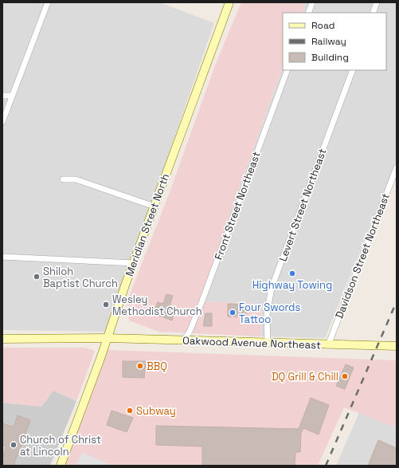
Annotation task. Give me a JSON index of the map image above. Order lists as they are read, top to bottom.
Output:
{
  "streets": {
    "street": [
      "Levert Street Northeast",
      "Front Street Northeast",
      "Meridian Street North",
      "Davidson Street Northeast",
      "Oakwood Avenue Northeast"
    ]
  },
  "crossings": [
    ["Levert Street Northeast", "Oakwood Avenue Northeast"],
    ["Front Street Northeast", "Oakwood Avenue Northeast"],
    ["Meridian Street North", "Oakwood Avenue Northeast"],
    ["Davidson Street Northeast", "Oakwood Avenue Northeast"]
  ],
  "places": [
    "Highway Towing",
    "Shiloh Baptist Church",
    "Wesley Methodist Church",
    "Four Swords Tattoo",
    "BBQ",
    "DQ Grill & Chill",
    "Subway",
    "Church of Christ at Lincoln"
  ],
  "legend": ["Road", "Railway", "Building"]
}
